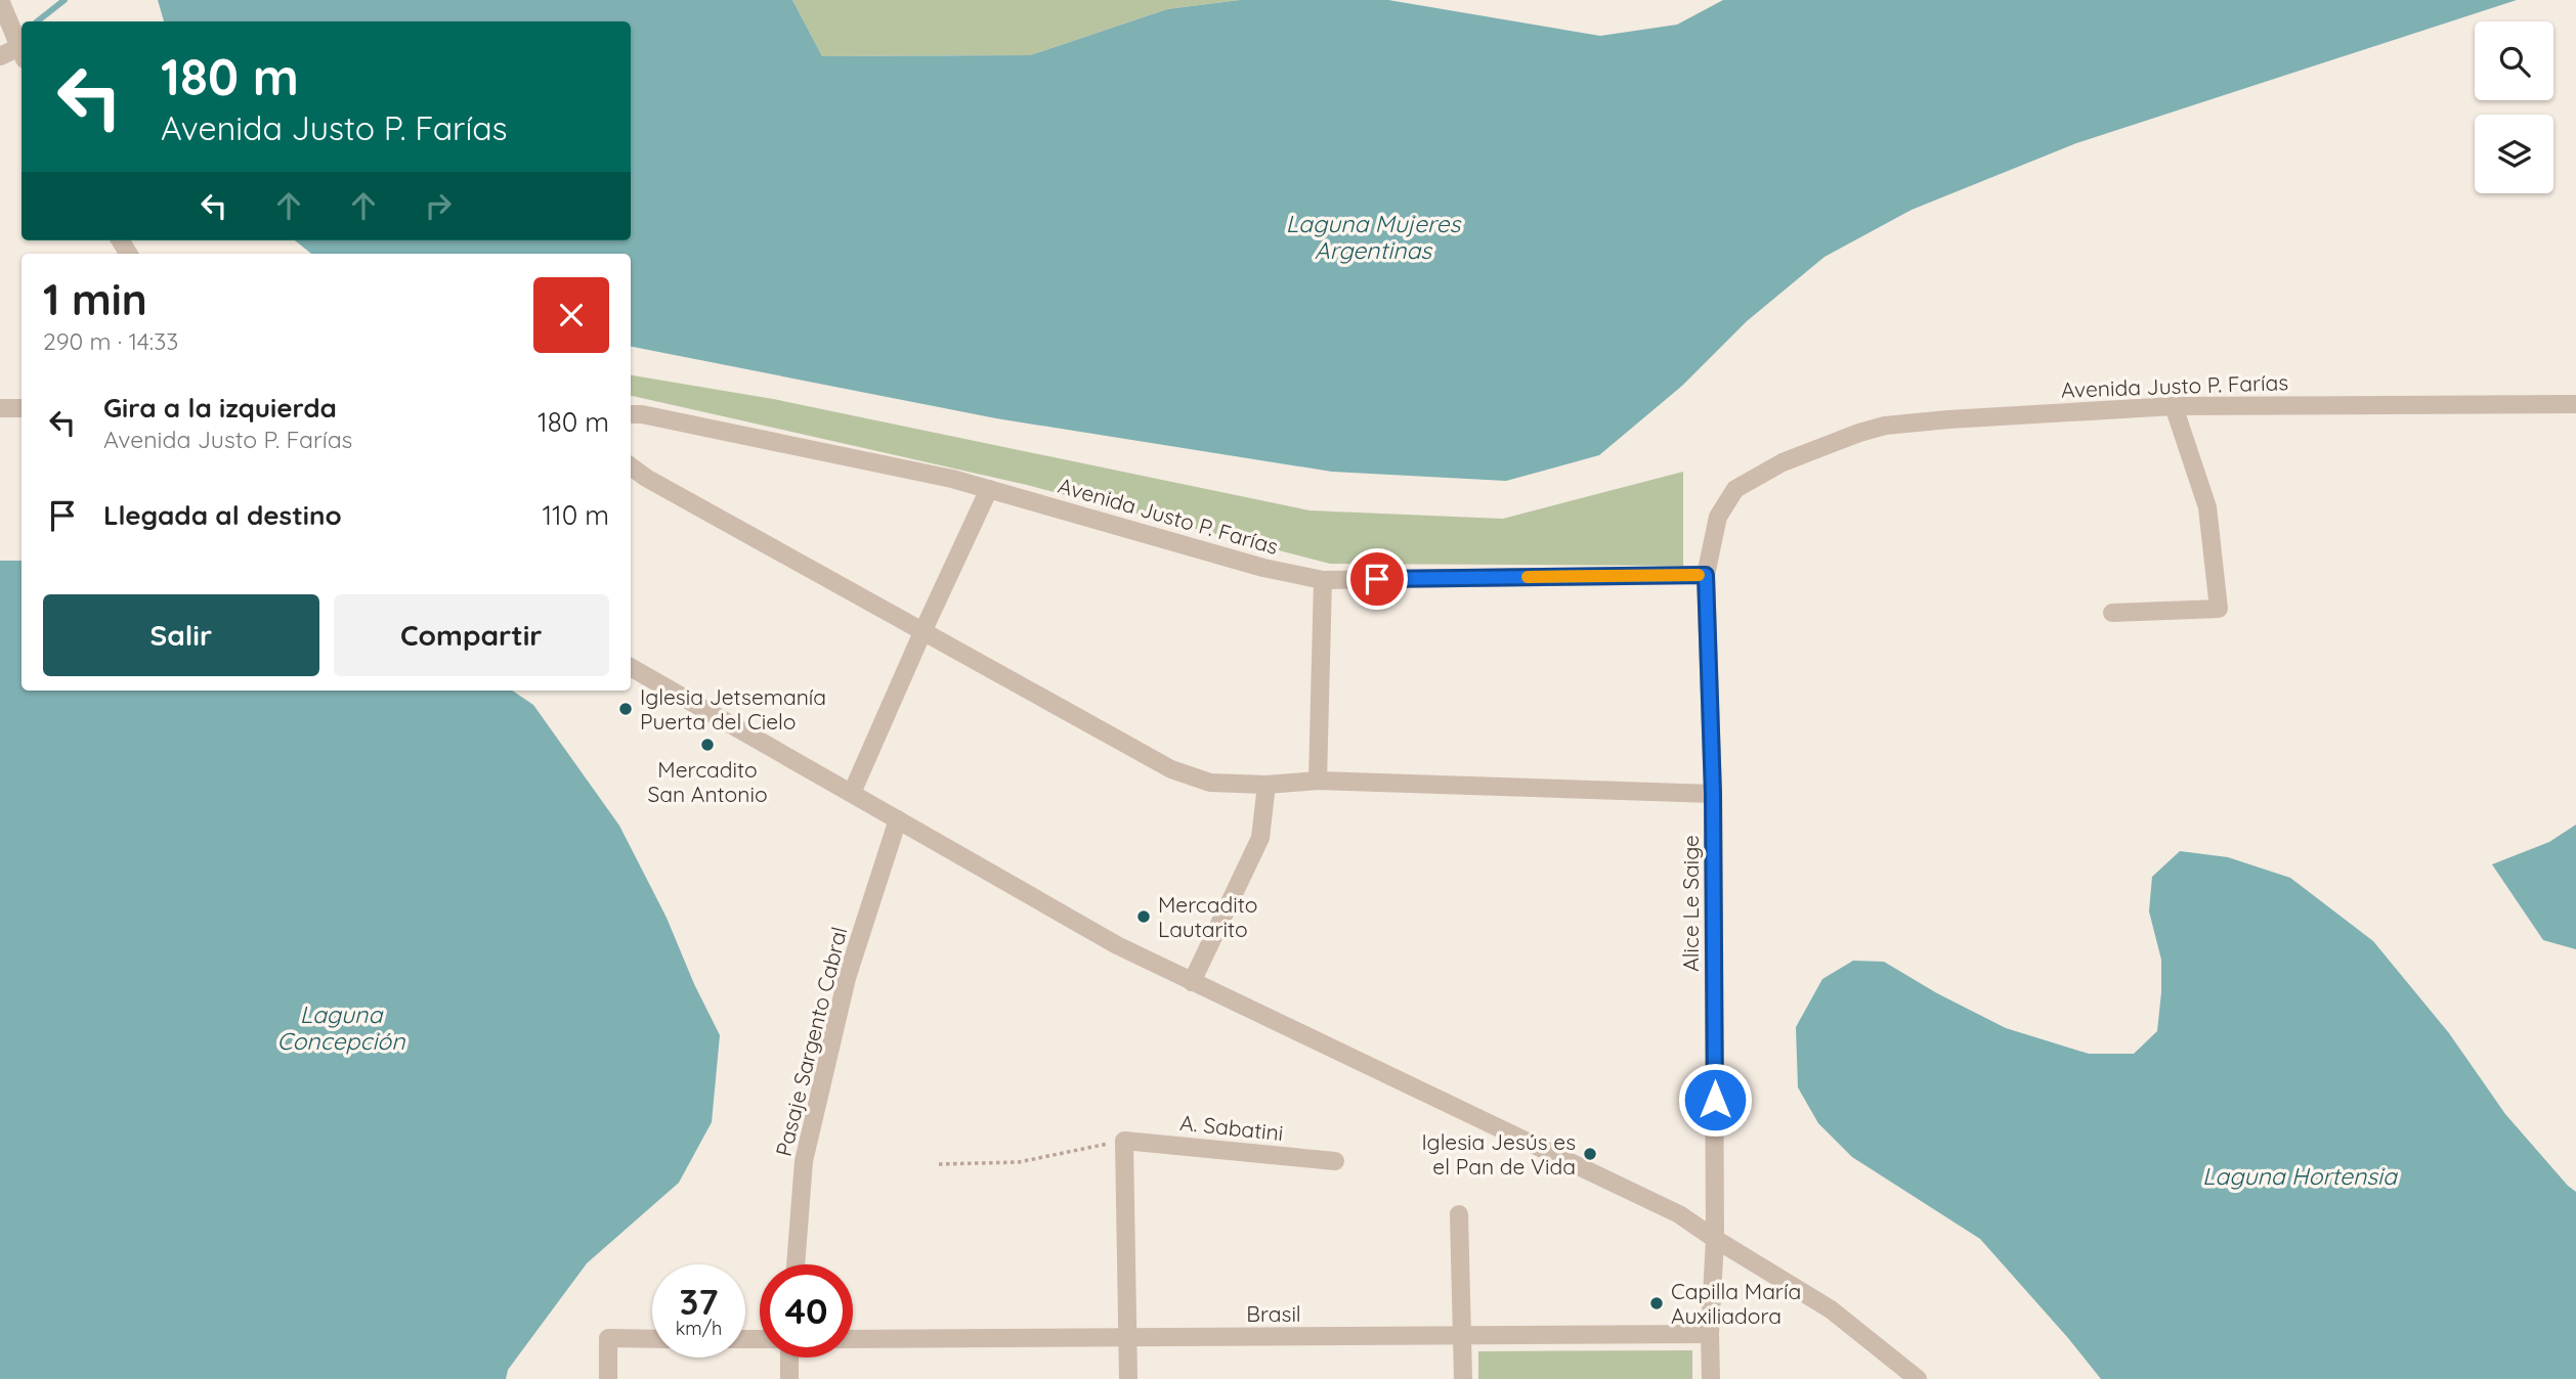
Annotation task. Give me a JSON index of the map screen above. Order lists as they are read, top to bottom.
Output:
{
  "streets": {
    "street": [
      "Avenida Justo P. Farías",
      "Alice Le Saige",
      "Pasaje Sargento Cabral",
      "A. Sabatini",
      "Brasil"
    ]
  },
  "crossings": [
    ["Avenida Justo P. Farías", "Alice Le Saige"],
    ["Alice Le Saige", "Brasil"]
  ],
  "water": ["Laguna Mujeres Argentinas", "Laguna Concepción", "Laguna Hortensia"],
  "places": [
    "Iglesia Jetsemanía Puerta del Cielo",
    "Mercadito San Antonio",
    "Mercadito Lautarito",
    "Iglesia Jesús es el Pan de Vida",
    "Capilla María Auxiliadora"
  ],
  "page": {
    "turn": ["180 m", "Avenida Justo P. Farías"],
    "heading": ["1 min", "290 m · 14:33"],
    "list": [
      {
        "name": "Gira a la izquierda",
        "note": "Avenida Justo P. Farías",
        "value": "180 m"
      },
      {
        "name": "Llegada al destino",
        "value": "110 m"
      }
    ],
    "buttons": ["Salir", "Compartir"],
    "speed": "37 km/h",
    "limit": "40"
  }
}
